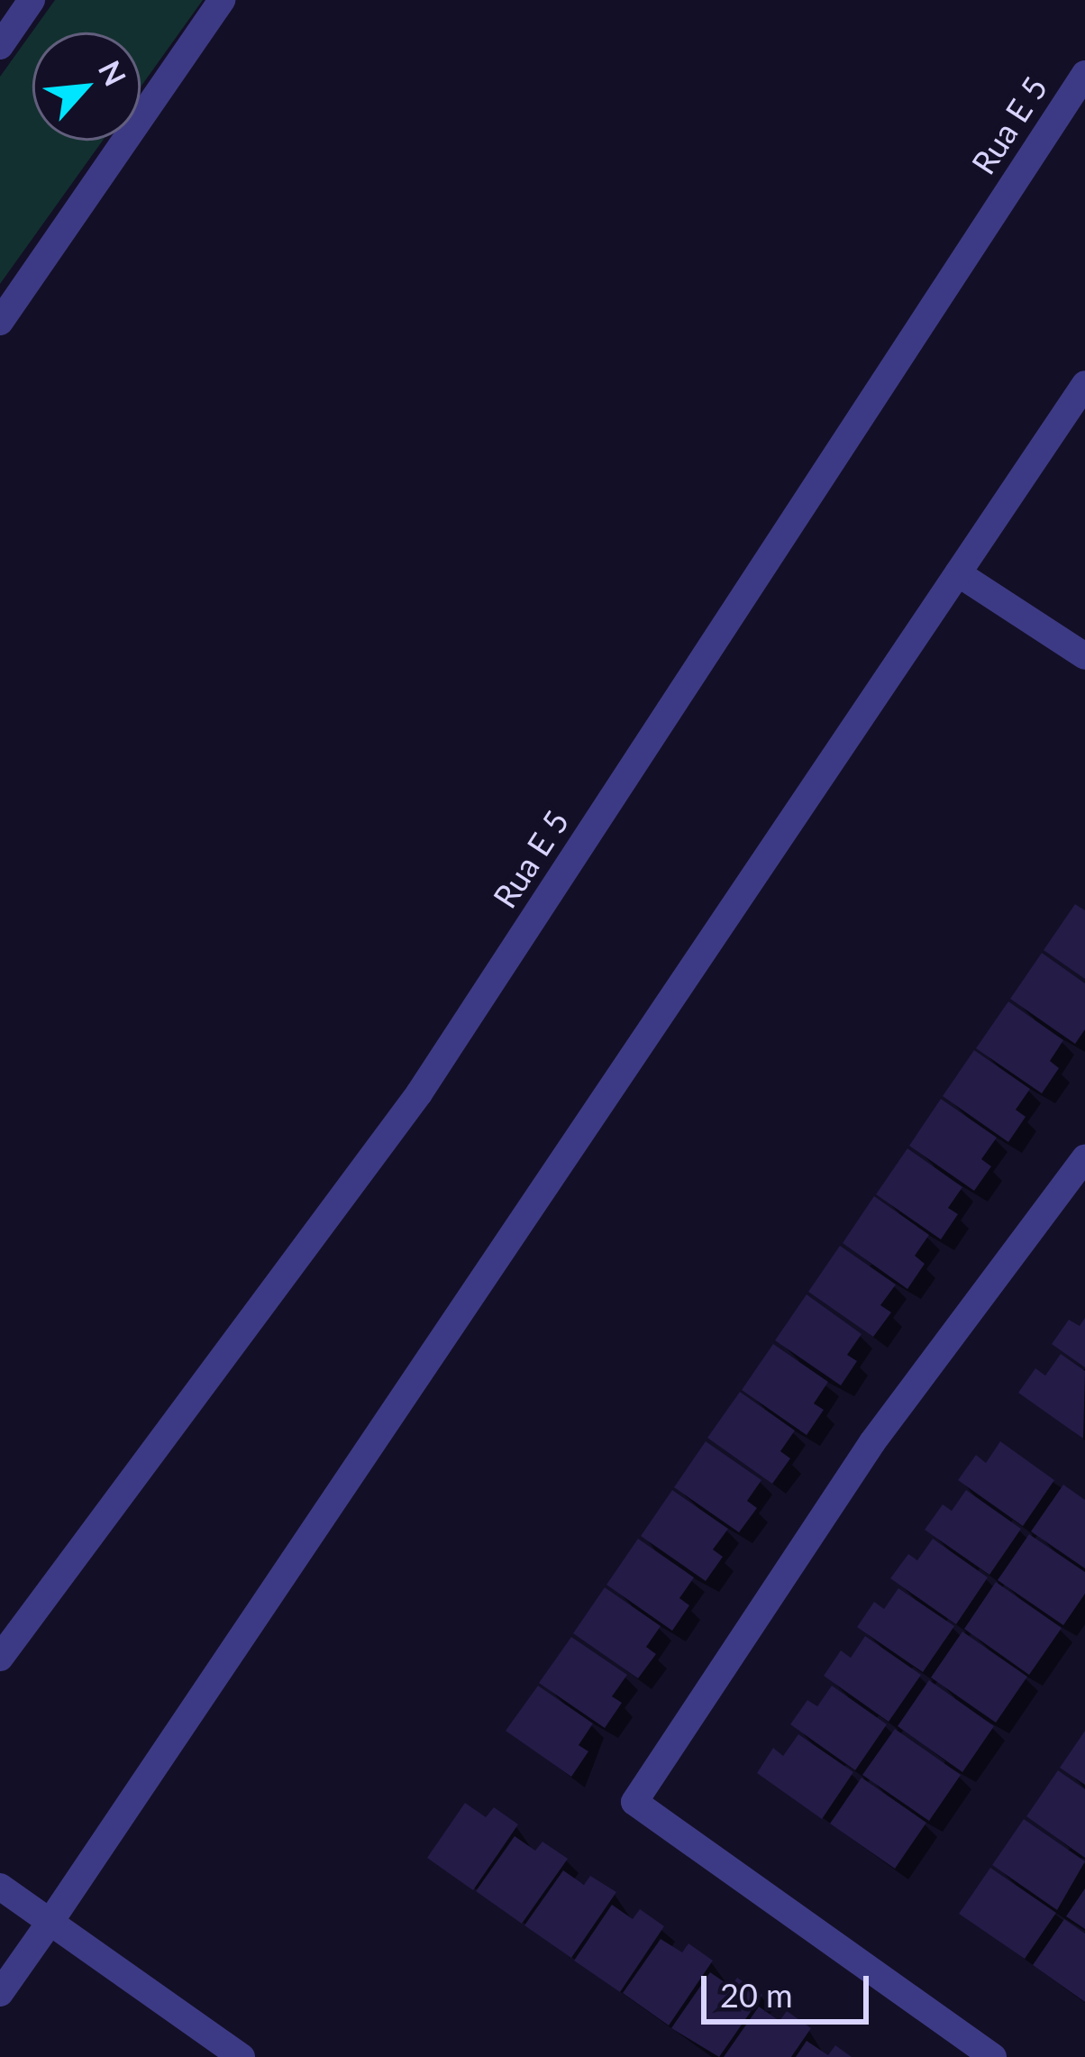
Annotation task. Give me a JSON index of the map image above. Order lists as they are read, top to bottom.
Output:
{
  "streets": {
    "street": ["Rua E 5"]
  },
  "scale_bar": "20 m",
  "north": "top right"
}
